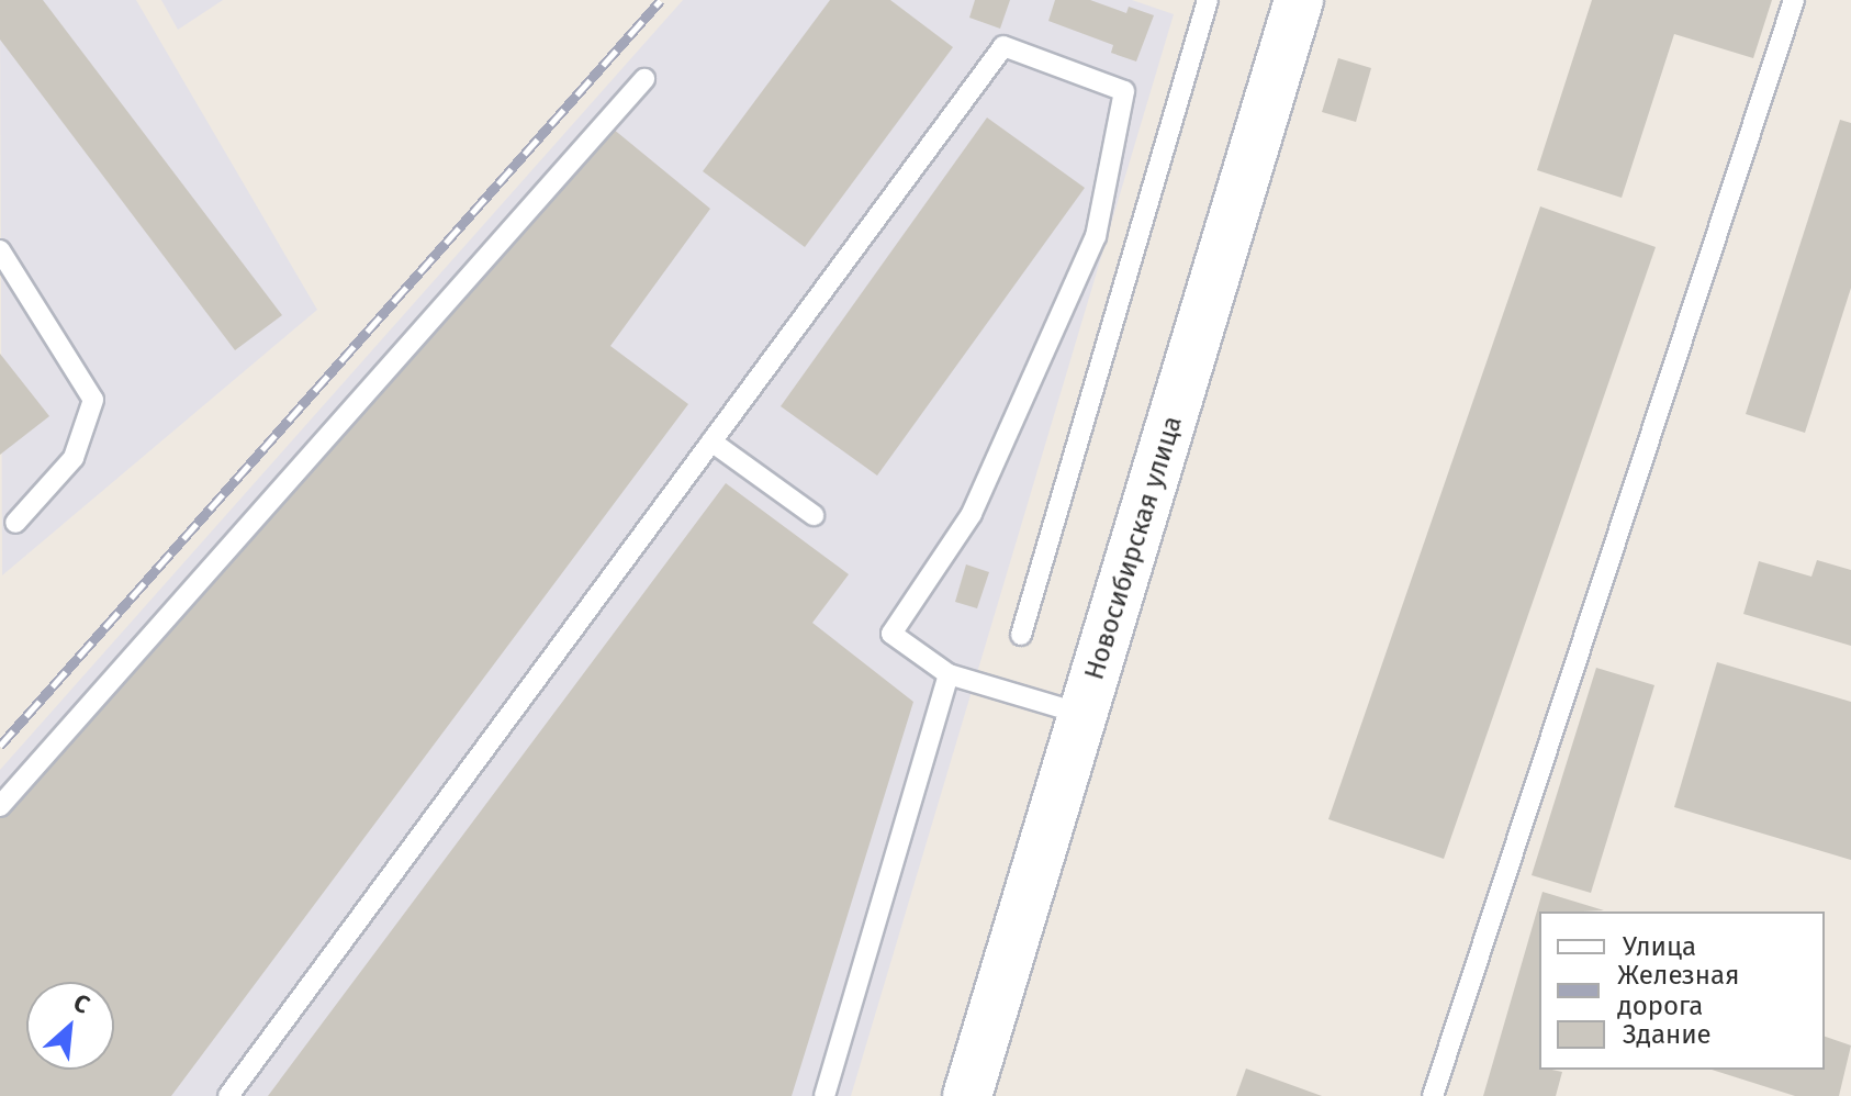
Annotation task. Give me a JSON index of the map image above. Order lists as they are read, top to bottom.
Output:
{
  "streets": {
    "main road": ["Новосибирская улица"]
  },
  "legend": ["Улица", "Железная дорога", "Здание"],
  "north": "top right"
}
